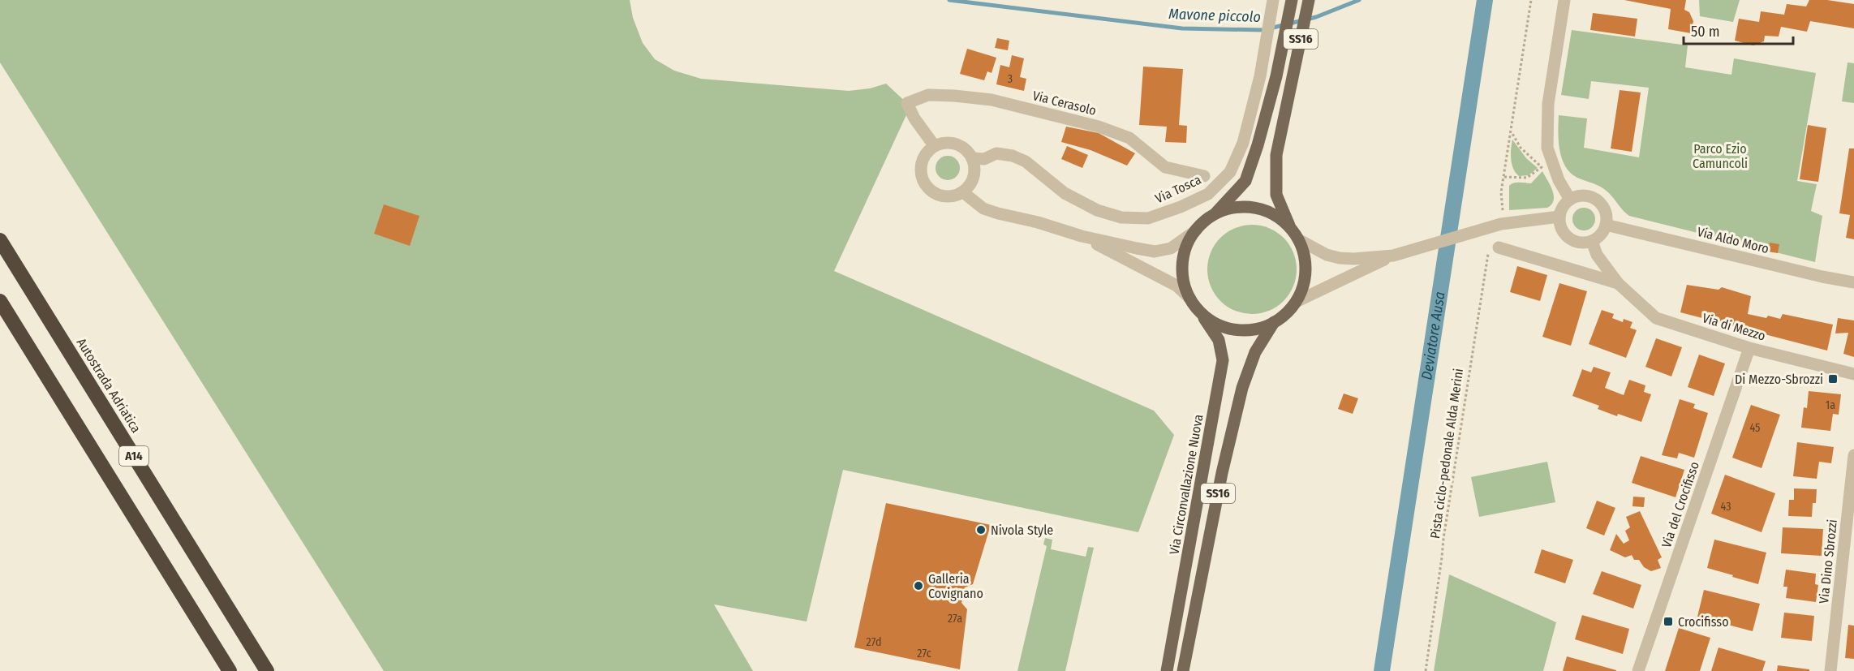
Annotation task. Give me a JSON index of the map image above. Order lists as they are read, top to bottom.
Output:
{
  "streets": {
    "highway": ["Autostrada Adriatica", "A14"],
    "main road": ["SS16", "Via Circonvallazione Nuova"],
    "street": [
      "Via Cerasolo",
      "Via Tosca",
      "Via Aldo Moro",
      "Via di Mezzo",
      "Via del Crocifisso",
      "Via Dino Sbrozzi"
    ],
    "path": ["Pista ciclo-pedonale Alda Merini"]
  },
  "crossings": [
    ["SS16", "Via Circonvallazione Nuova"],
    ["Via Cerasolo", "Via Tosca"],
    ["Via Aldo Moro", "Via di Mezzo"],
    ["Via di Mezzo", "Pista ciclo-pedonale Alda Merini"],
    ["Via di Mezzo", "Via del Crocifisso"]
  ],
  "water": ["Mavone piccolo", "Deviatore Ausa"],
  "parks": ["Parco Ezio Camuncoli"],
  "places": {
    "transit": ["Di Mezzo-Sbrozzi", "Crocifisso"],
    "other": ["Nivola Style", "Galleria Covignano"]
  },
  "house_numbers": [
    "3",
    "1a",
    "45",
    "43",
    "27a",
    "27d",
    "27c"
  ],
  "scale_bar": "50 m"
}
